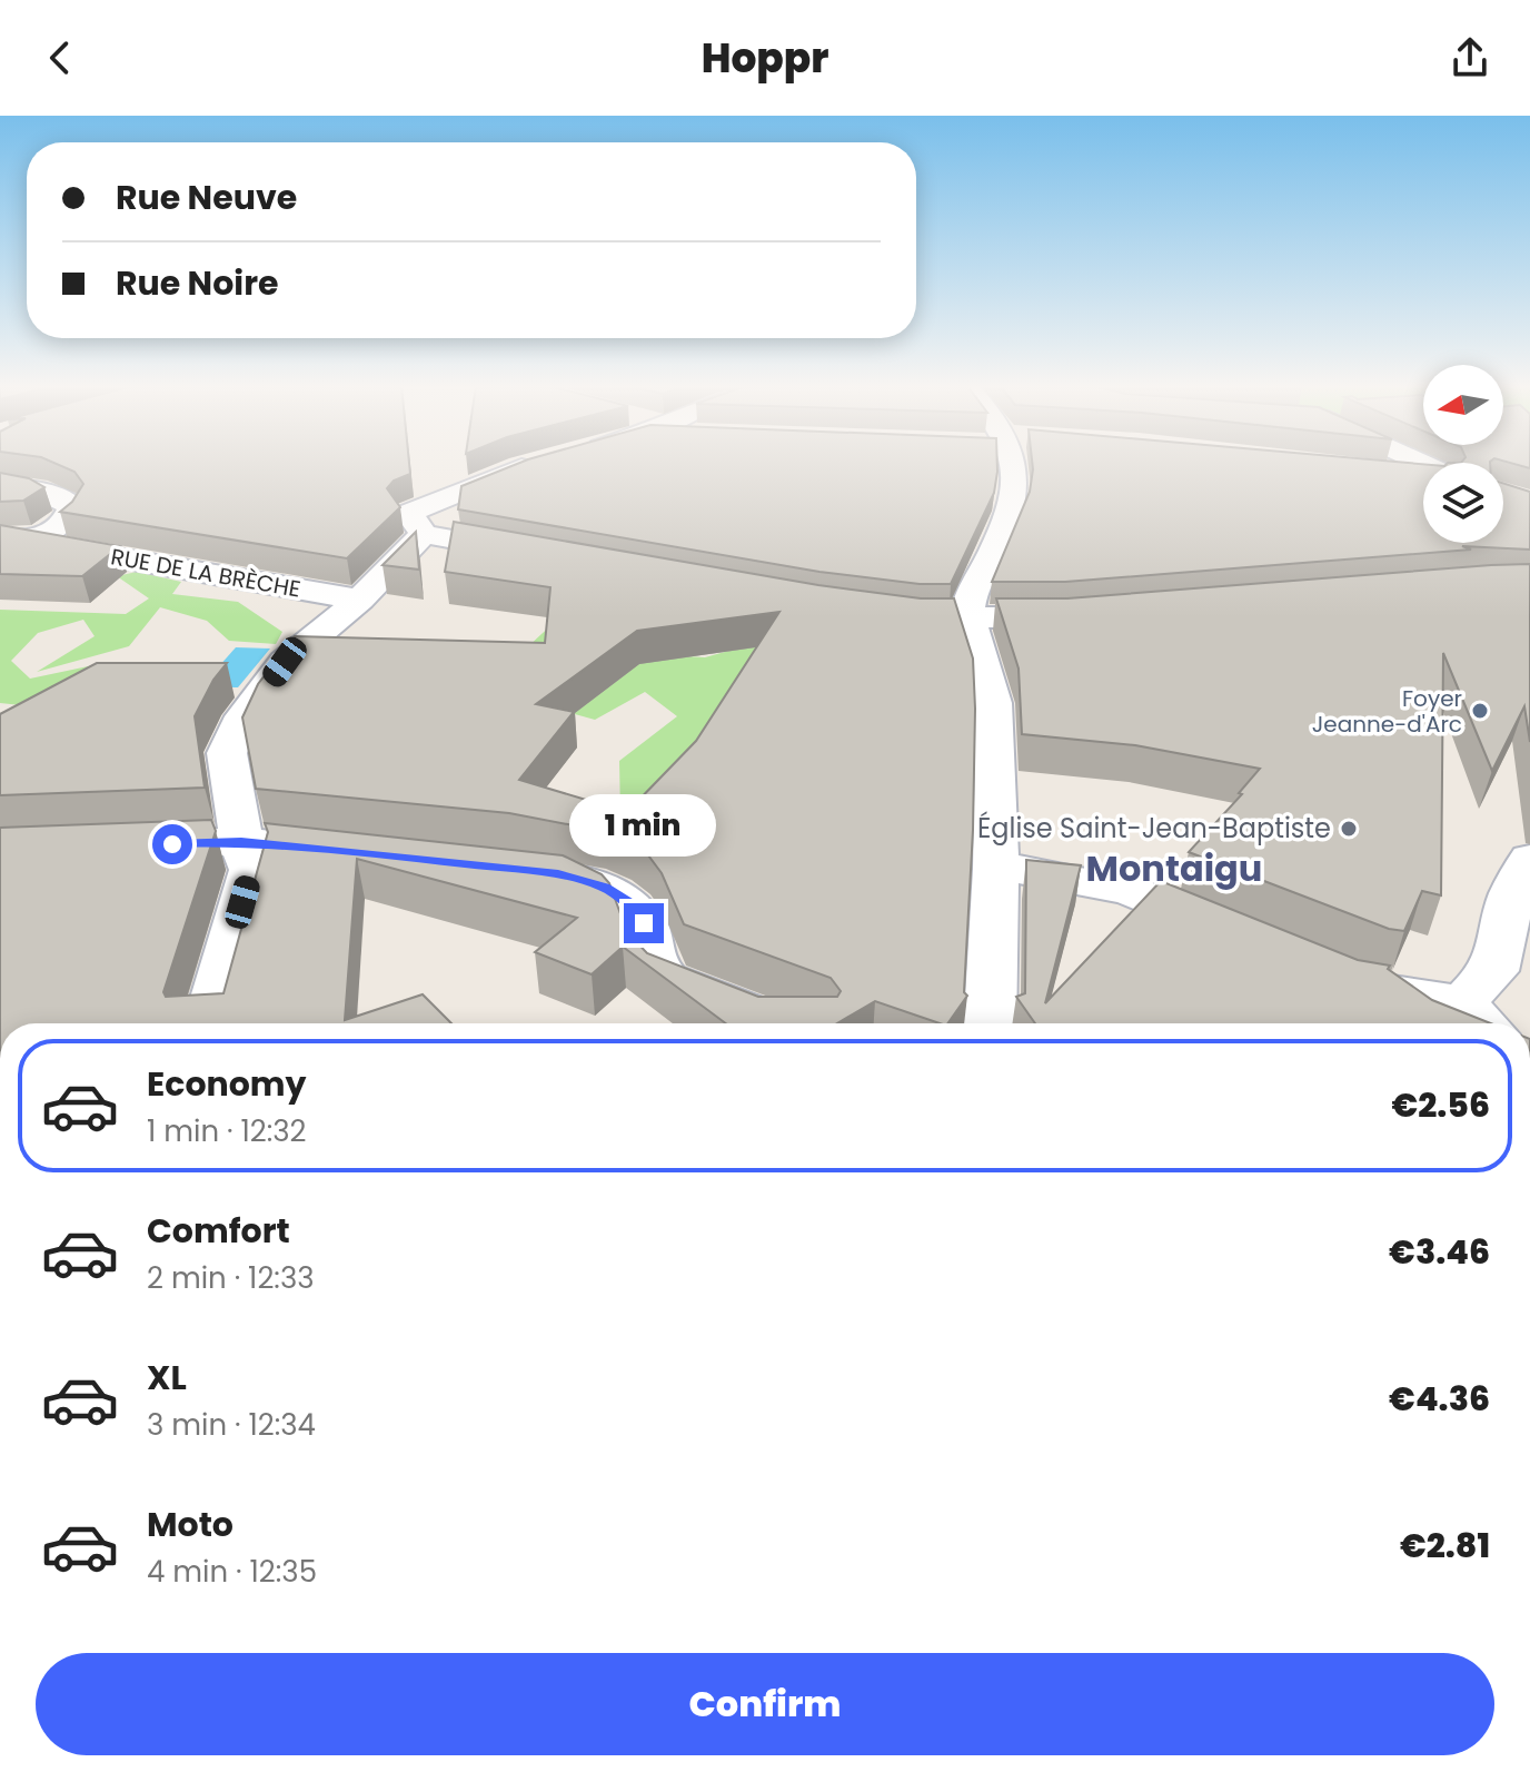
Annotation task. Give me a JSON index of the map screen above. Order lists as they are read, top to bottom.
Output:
{
  "streets": {
    "street": ["RUE DE LA BRÈCHE"]
  },
  "districts": ["Montaigu"],
  "places": ["Foyer Jeanne-d'Arc", "Église Saint-Jean-Baptiste"],
  "north": "left",
  "page": {
    "header": "Hoppr",
    "banner": ["Rue Neuve", "Rue Noire"],
    "bubble": "1 min",
    "list": [
      {
        "name": "Economy",
        "note": "1 min · 12:32",
        "value": "€2.56"
      },
      {
        "name": "Comfort",
        "note": "2 min · 12:33",
        "value": "€3.46"
      },
      {
        "name": "XL",
        "note": "3 min · 12:34",
        "value": "€4.36"
      },
      {
        "name": "Moto",
        "note": "4 min · 12:35",
        "value": "€2.81"
      }
    ],
    "buttons": "Confirm"
  }
}
